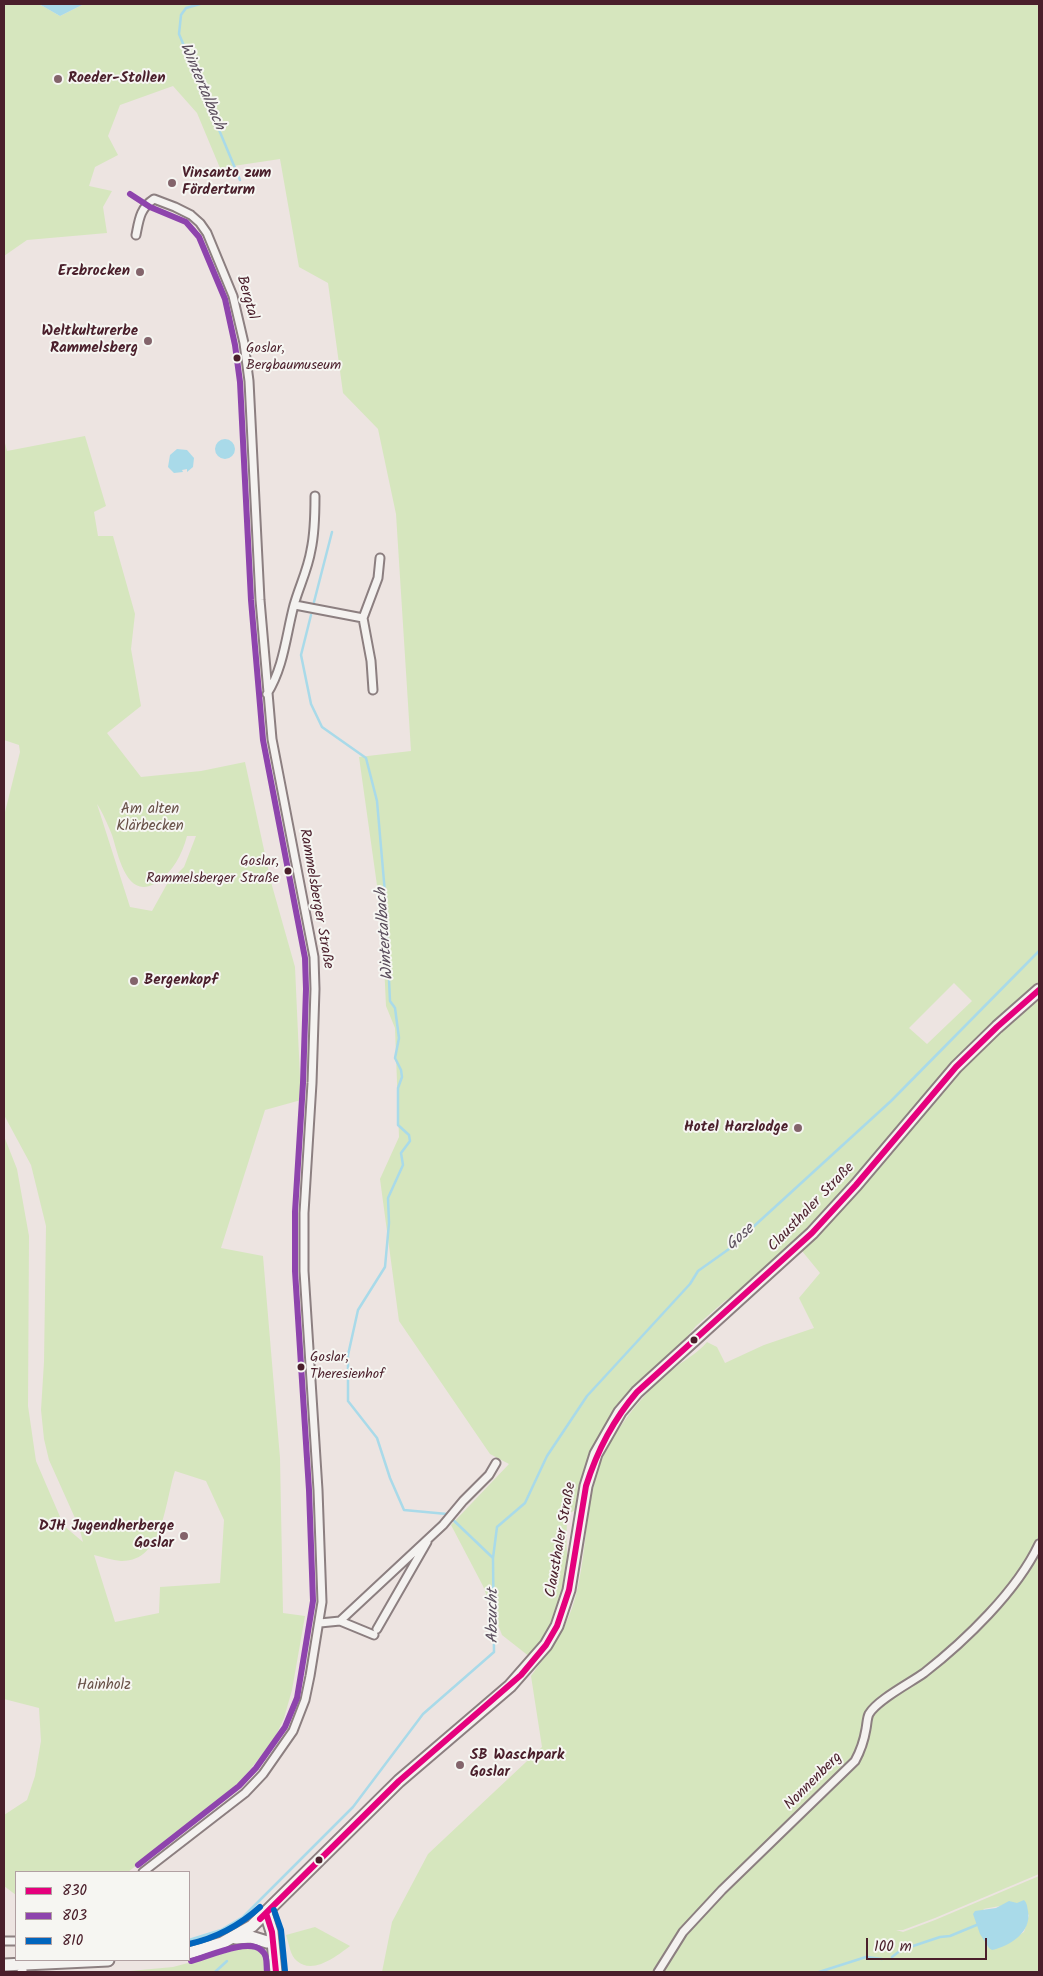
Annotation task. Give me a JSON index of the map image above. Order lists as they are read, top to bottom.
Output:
{
  "streets": {
    "main road": ["Clausthaler Straße"],
    "street": ["Bergtal", "Rammelsberger Straße", "Nonnenberg"]
  },
  "crossings": [
    ["Bergtal", "Rammelsberger Straße"]
  ],
  "water": ["Wintertalbach", "Gose", "Abzucht"],
  "parks": ["Am alten Klärbecken", "Hainholz"],
  "places": [
    "Roeder-Stollen",
    "Vinsanto zum Förderturm",
    "Erzbrocken",
    "Weltkulturerbe Rammelsberg",
    "Goslar, Bergbaumuseum",
    "Goslar, Rammelsberger Straße",
    "Bergenkopf",
    "Hotel Harzlodge",
    "Goslar, Theresienhof",
    "DJH Jugendherberge Goslar",
    "SB Waschpark Goslar"
  ],
  "lines": ["transit line 803", "transit line 830", "transit line 810"],
  "legend": ["830", "803", "810"],
  "scale_bar": "100 m"
}
